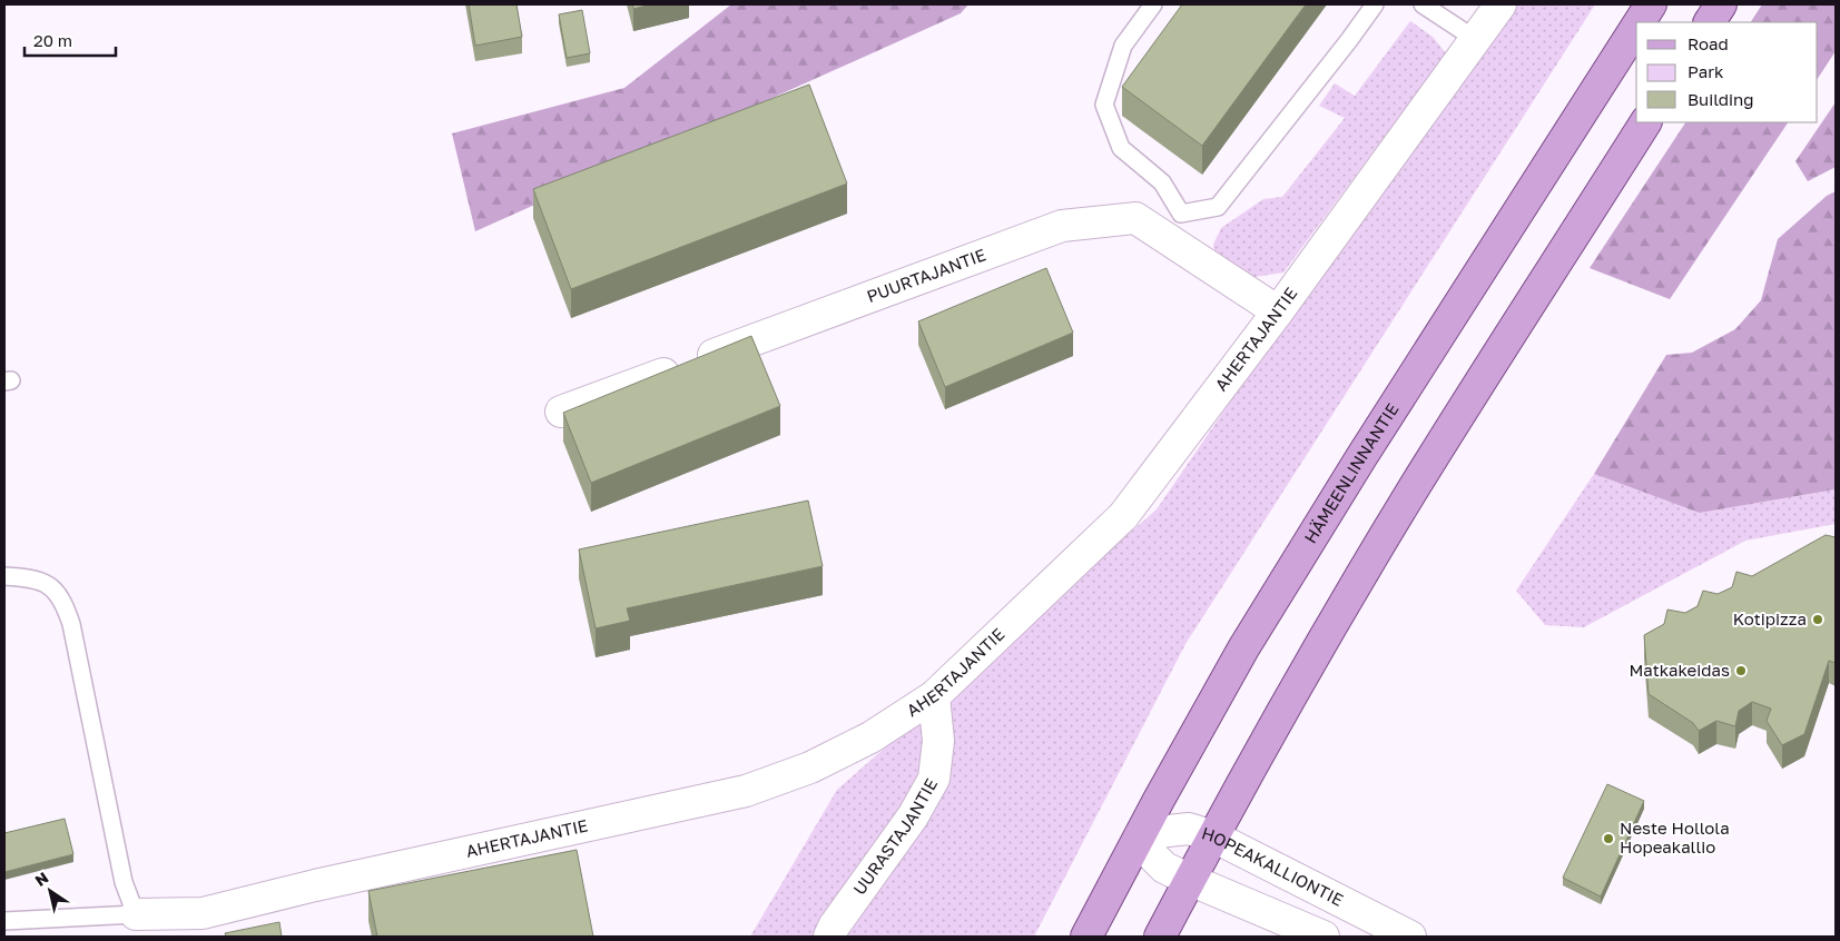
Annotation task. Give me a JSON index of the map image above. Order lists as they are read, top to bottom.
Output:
{
  "streets": {
    "main road": ["HÄMEENLINNANTIE"],
    "street": [
      "PUURTAJANTIE",
      "AHERTAJANTIE",
      "UURASTAJANTIE",
      "HOPEAKALLIONTIE"
    ]
  },
  "crossings": [
    ["PUURTAJANTIE", "AHERTAJANTIE"],
    ["AHERTAJANTIE", "UURASTAJANTIE"],
    ["HÄMEENLINNANTIE", "HOPEAKALLIONTIE"]
  ],
  "places": ["Kotipizza", "Matkakeidas", "Neste Hollola Hopeakallio"],
  "legend": ["Road", "Park", "Building"],
  "scale_bar": "20 m",
  "north": "top left"
}
